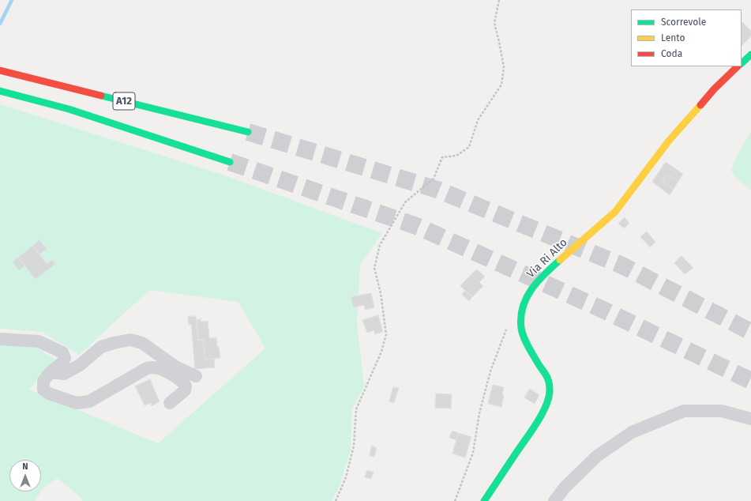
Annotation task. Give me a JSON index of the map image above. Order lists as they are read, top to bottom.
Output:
{
  "streets": {
    "main road": ["A12", "Via Ri Alto"]
  },
  "legend": ["Scorrevole", "Lento", "Coda"],
  "north": "top"
}
